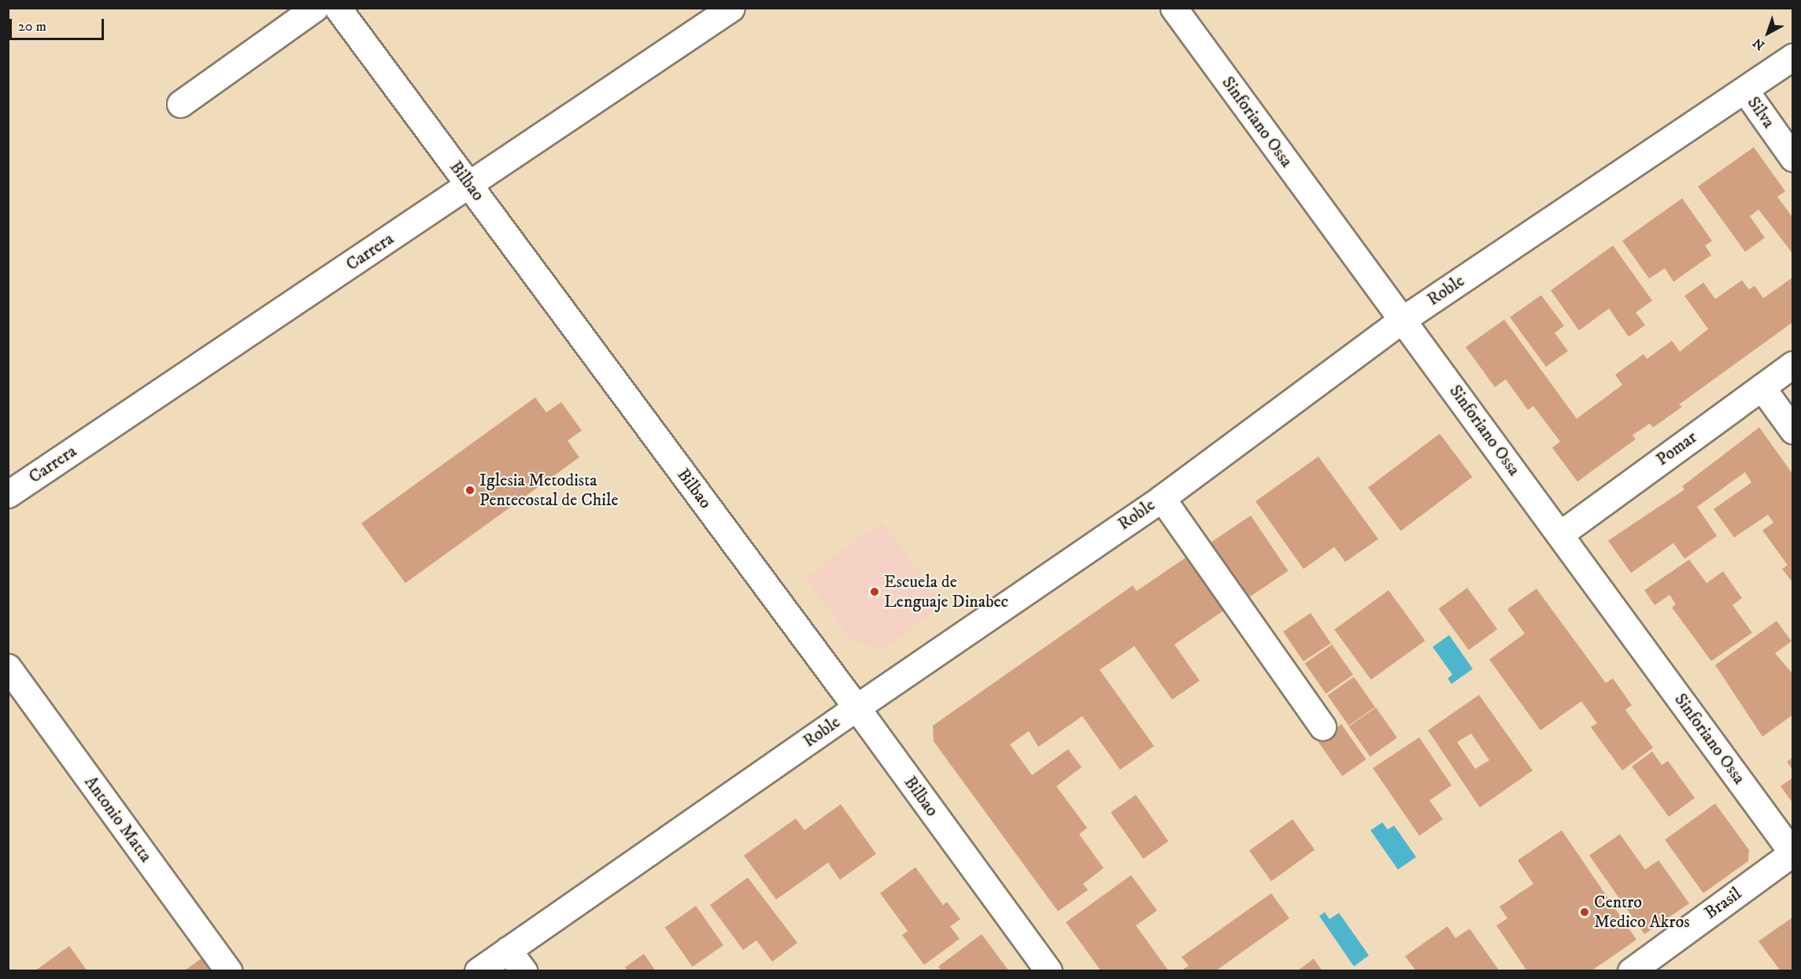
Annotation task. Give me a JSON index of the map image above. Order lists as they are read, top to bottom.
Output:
{
  "streets": {
    "street": [
      "Silva",
      "Sinforiano Ossa",
      "Bilbao",
      "Carrera",
      "Roble",
      "Pomar",
      "Antonio Matta",
      "Brasil"
    ]
  },
  "crossings": [
    ["Silva", "Roble"],
    ["Sinforiano Ossa", "Roble"],
    ["Sinforiano Ossa", "Pomar"],
    ["Sinforiano Ossa", "Brasil"],
    ["Bilbao", "Carrera"],
    ["Bilbao", "Roble"]
  ],
  "places": ["Iglesia Metodista Pentecostal de Chile", "Escuela de Lenguaje Dinabec", "Centro Medico Akros"],
  "scale_bar": "20 m",
  "north": "bottom left"
}
